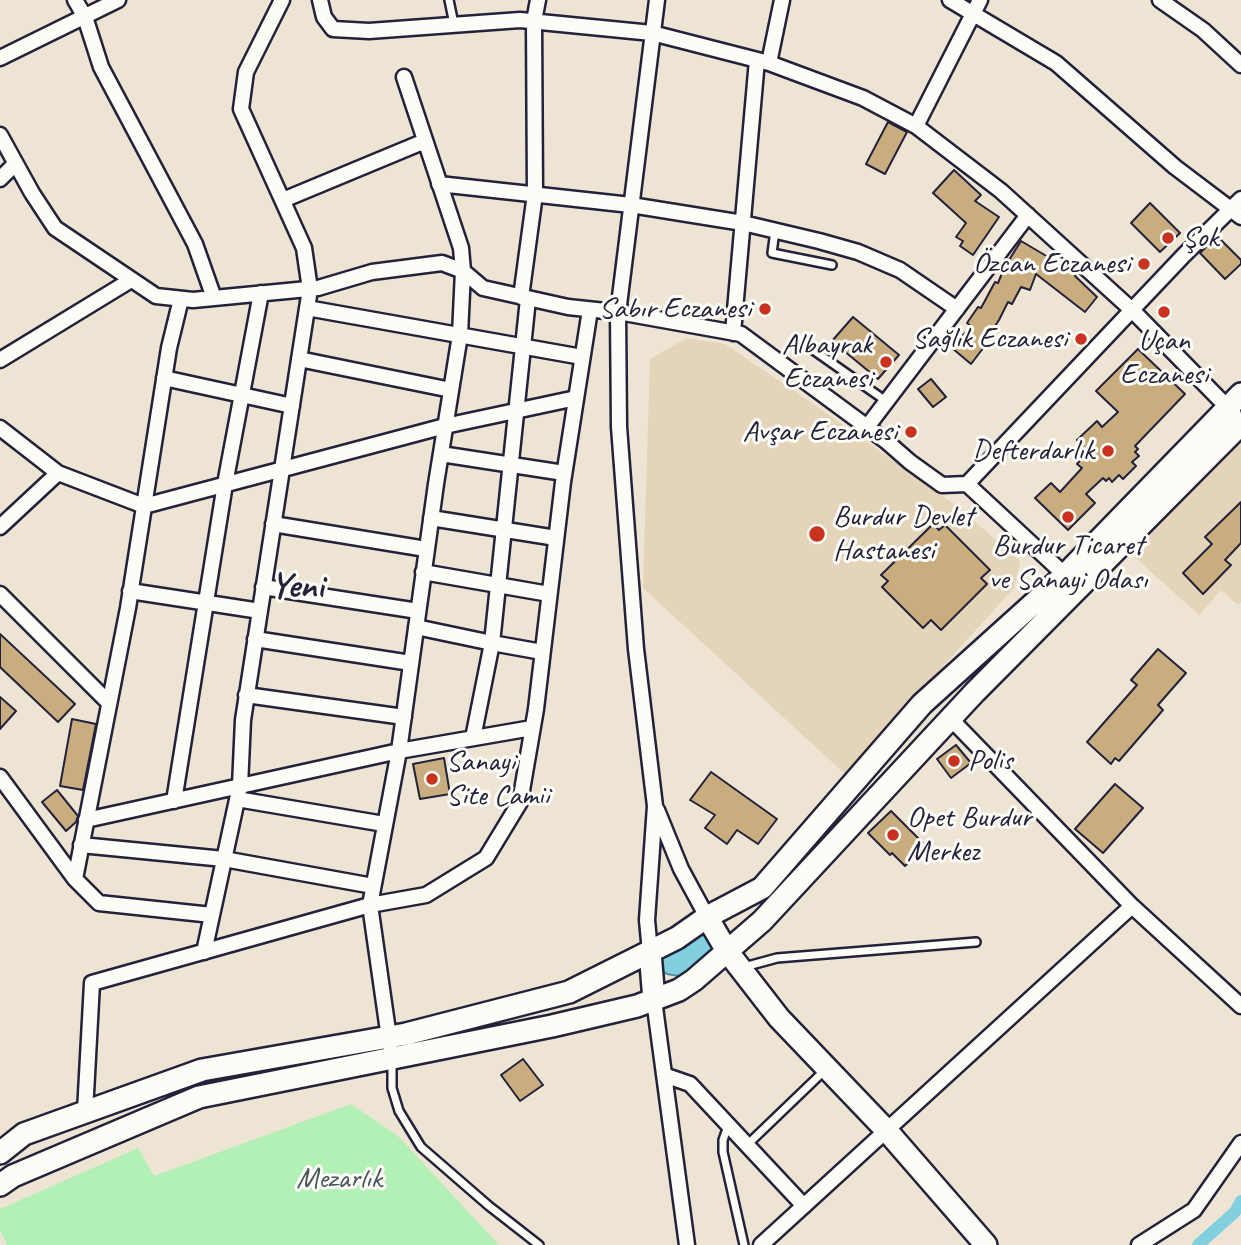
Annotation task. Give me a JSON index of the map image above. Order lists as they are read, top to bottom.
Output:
{
  "districts": ["Yeni"],
  "parks": ["Mezarlık"],
  "places": [
    "Şok",
    "Özcan Eczanesi",
    "Sabır Eczanesi",
    "Uçan Eczanesi",
    "Sağlık Eczanesi",
    "Albayrak Eczanesi",
    "Avşar Eczanesi",
    "Defterdarlık",
    "Burdur Ticaret ve Sanayi Odası",
    "Burdur Devlet Hastanesi",
    "Polis",
    "Sanayi Site Camii",
    "Opet Burdur Merkez"
  ]
}
